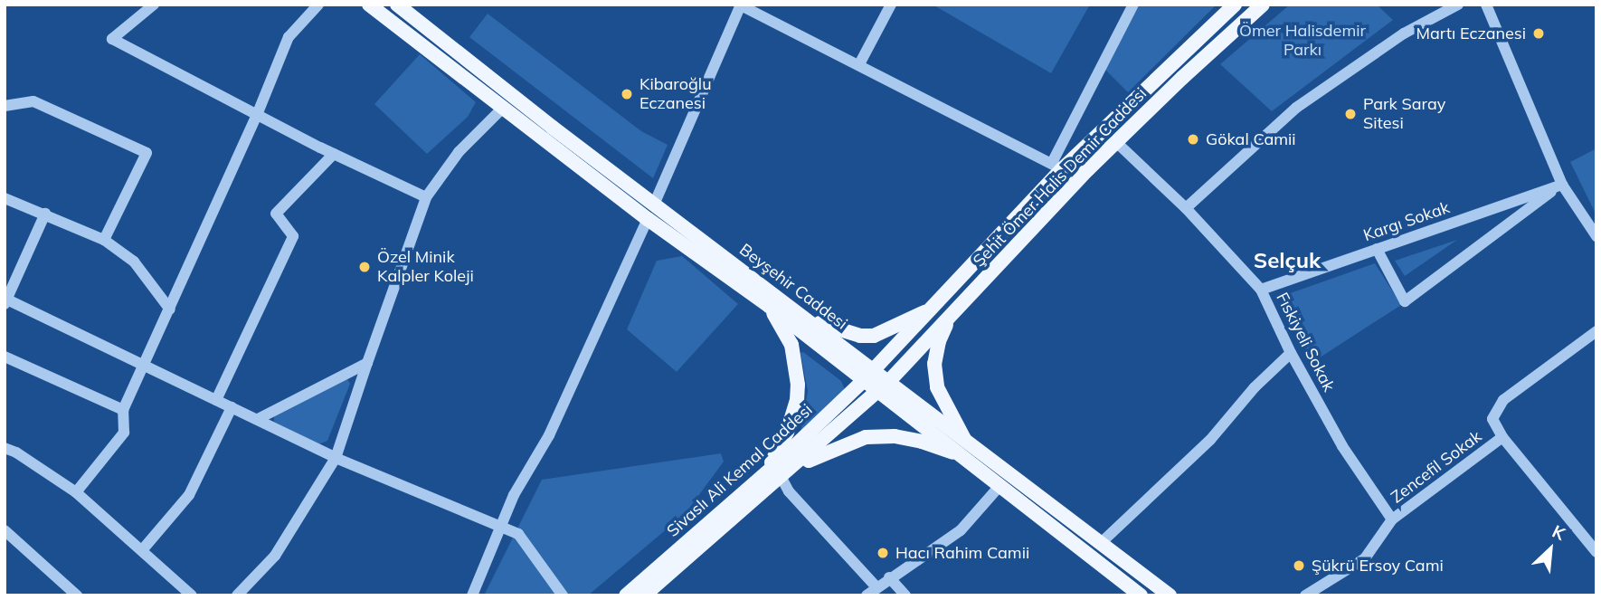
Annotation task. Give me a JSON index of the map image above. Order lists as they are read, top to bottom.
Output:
{
  "streets": {
    "main road": ["Şehit Ömer Halis Demir Caddesi", "Beyşehir Caddesi", "Sivaslı Ali Kemal Caddesi"],
    "street": ["Kargı Sokak", "Fıskiyeli Sokak", "Zencefil Sokak"]
  },
  "crossings": [
    ["Şehit Ömer Halis Demir Caddesi", "Beyşehir Caddesi"],
    ["Şehit Ömer Halis Demir Caddesi", "Fıskiyeli Sokak"],
    ["Şehit Ömer Halis Demir Caddesi", "Sivaslı Ali Kemal Caddesi"],
    ["Kargı Sokak", "Fıskiyeli Sokak"],
    ["Beyşehir Caddesi", "Sivaslı Ali Kemal Caddesi"],
    ["Fıskiyeli Sokak", "Zencefil Sokak"]
  ],
  "districts": ["Selçuk"],
  "parks": ["Ömer Halisdemir Parkı"],
  "places": [
    "Martı Eczanesi",
    "Kibaroğlu Eczanesi",
    "Park Saray Sitesi",
    "Gökal Camii",
    "Özel Minik Kalpler Koleji",
    "Hacı Rahim Camii",
    "Şükrü Ersoy Cami"
  ],
  "north": "top right"
}
